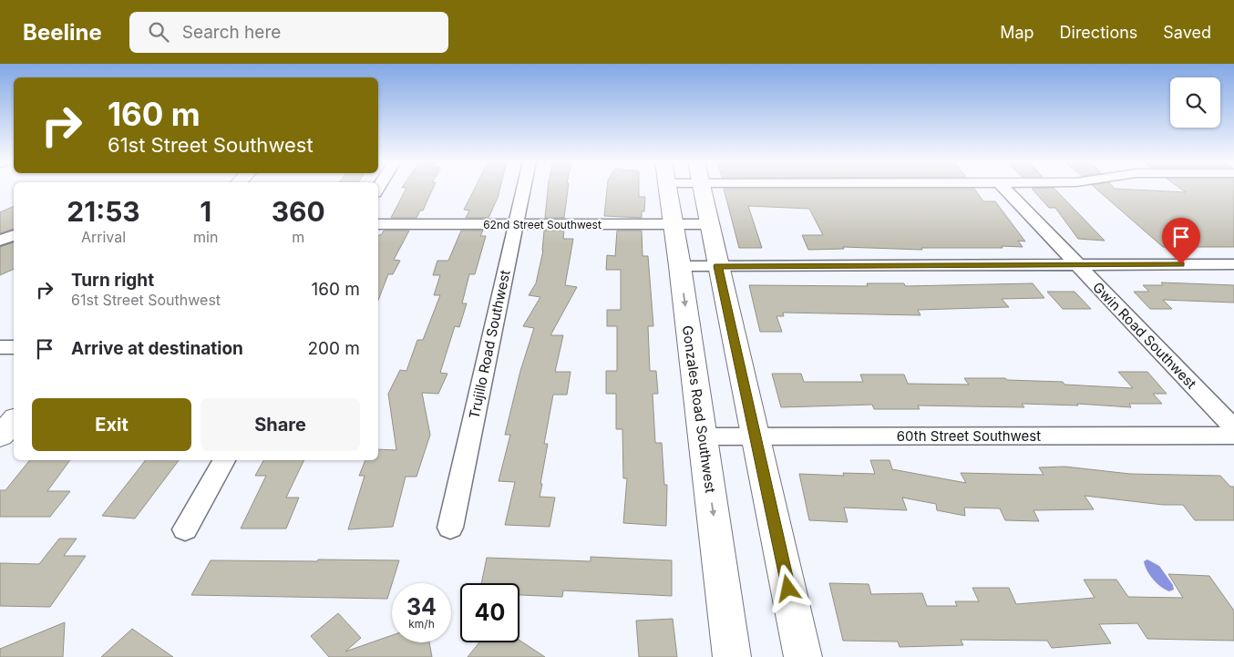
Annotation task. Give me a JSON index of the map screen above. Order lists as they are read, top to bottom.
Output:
{
  "streets": {
    "street": [
      "62nd Street Southwest",
      "Gwin Road Southwest",
      "Trujillo Road Southwest",
      "Gonzales Road Southwest",
      "60th Street Southwest"
    ]
  },
  "crossings": [
    ["62nd Street Southwest", "Trujillo Road Southwest"],
    ["62nd Street Southwest", "Gonzales Road Southwest"],
    ["Gonzales Road Southwest", "60th Street Southwest"]
  ],
  "page": {
    "header": "Beeline",
    "search": "Search here",
    "nav": ["Map", "Directions", "Saved"],
    "turn": ["160 m", "61st Street Southwest"],
    "eta": [
      "21:53",
      "Arrival",
      "1",
      "min",
      "360",
      "m"
    ],
    "list": [
      {
        "name": "Turn right",
        "note": "61st Street Southwest",
        "value": "160 m"
      },
      {
        "name": "Arrive at destination",
        "value": "200 m"
      }
    ],
    "buttons": ["Exit", "Share"],
    "speed": "34 km/h",
    "limit": "40"
  }
}
